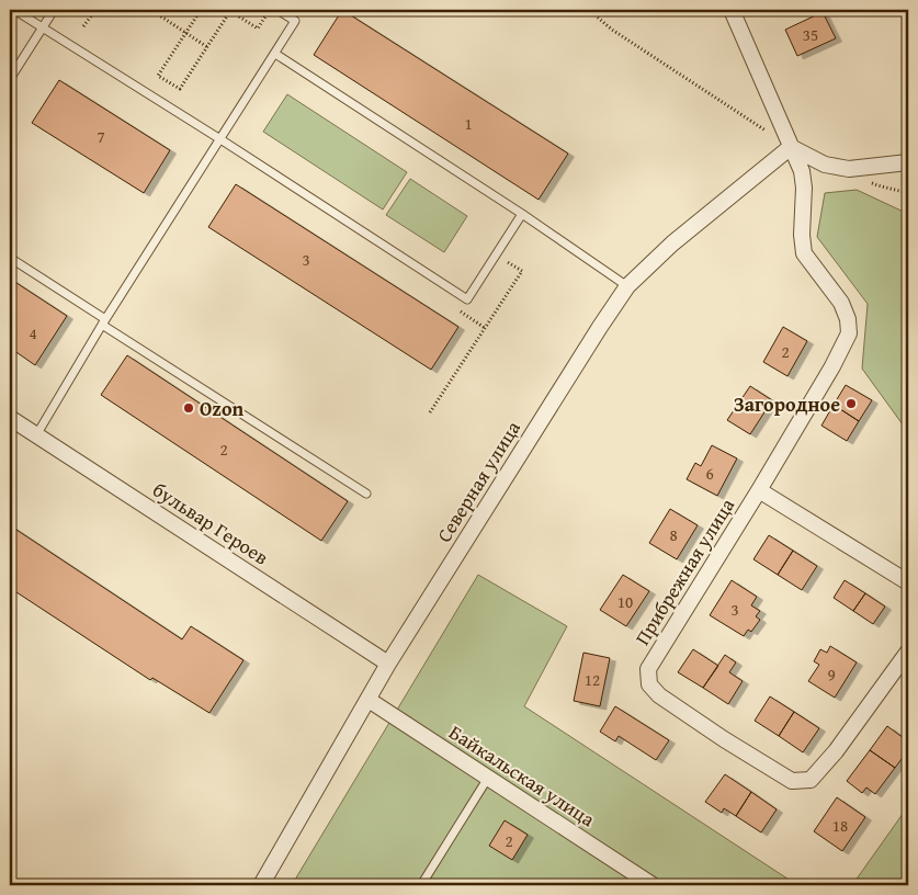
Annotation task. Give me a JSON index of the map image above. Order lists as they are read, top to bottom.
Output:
{
  "streets": {
    "street": [
      "Северная улица",
      "бульвар Героев",
      "Прибрежная улица",
      "Байкальская улица"
    ]
  },
  "crossings": [
    ["Северная улица", "бульвар Героев"],
    ["Северная улица", "Прибрежная улица"],
    ["Северная улица", "Байкальская улица"]
  ],
  "places": ["Загородное", "Ozon"],
  "house_numbers": [
    "35",
    "1",
    "7",
    "3",
    "4",
    "2",
    "2",
    "6",
    "8",
    "10",
    "3",
    "9",
    "12",
    "18",
    "2"
  ]
}
